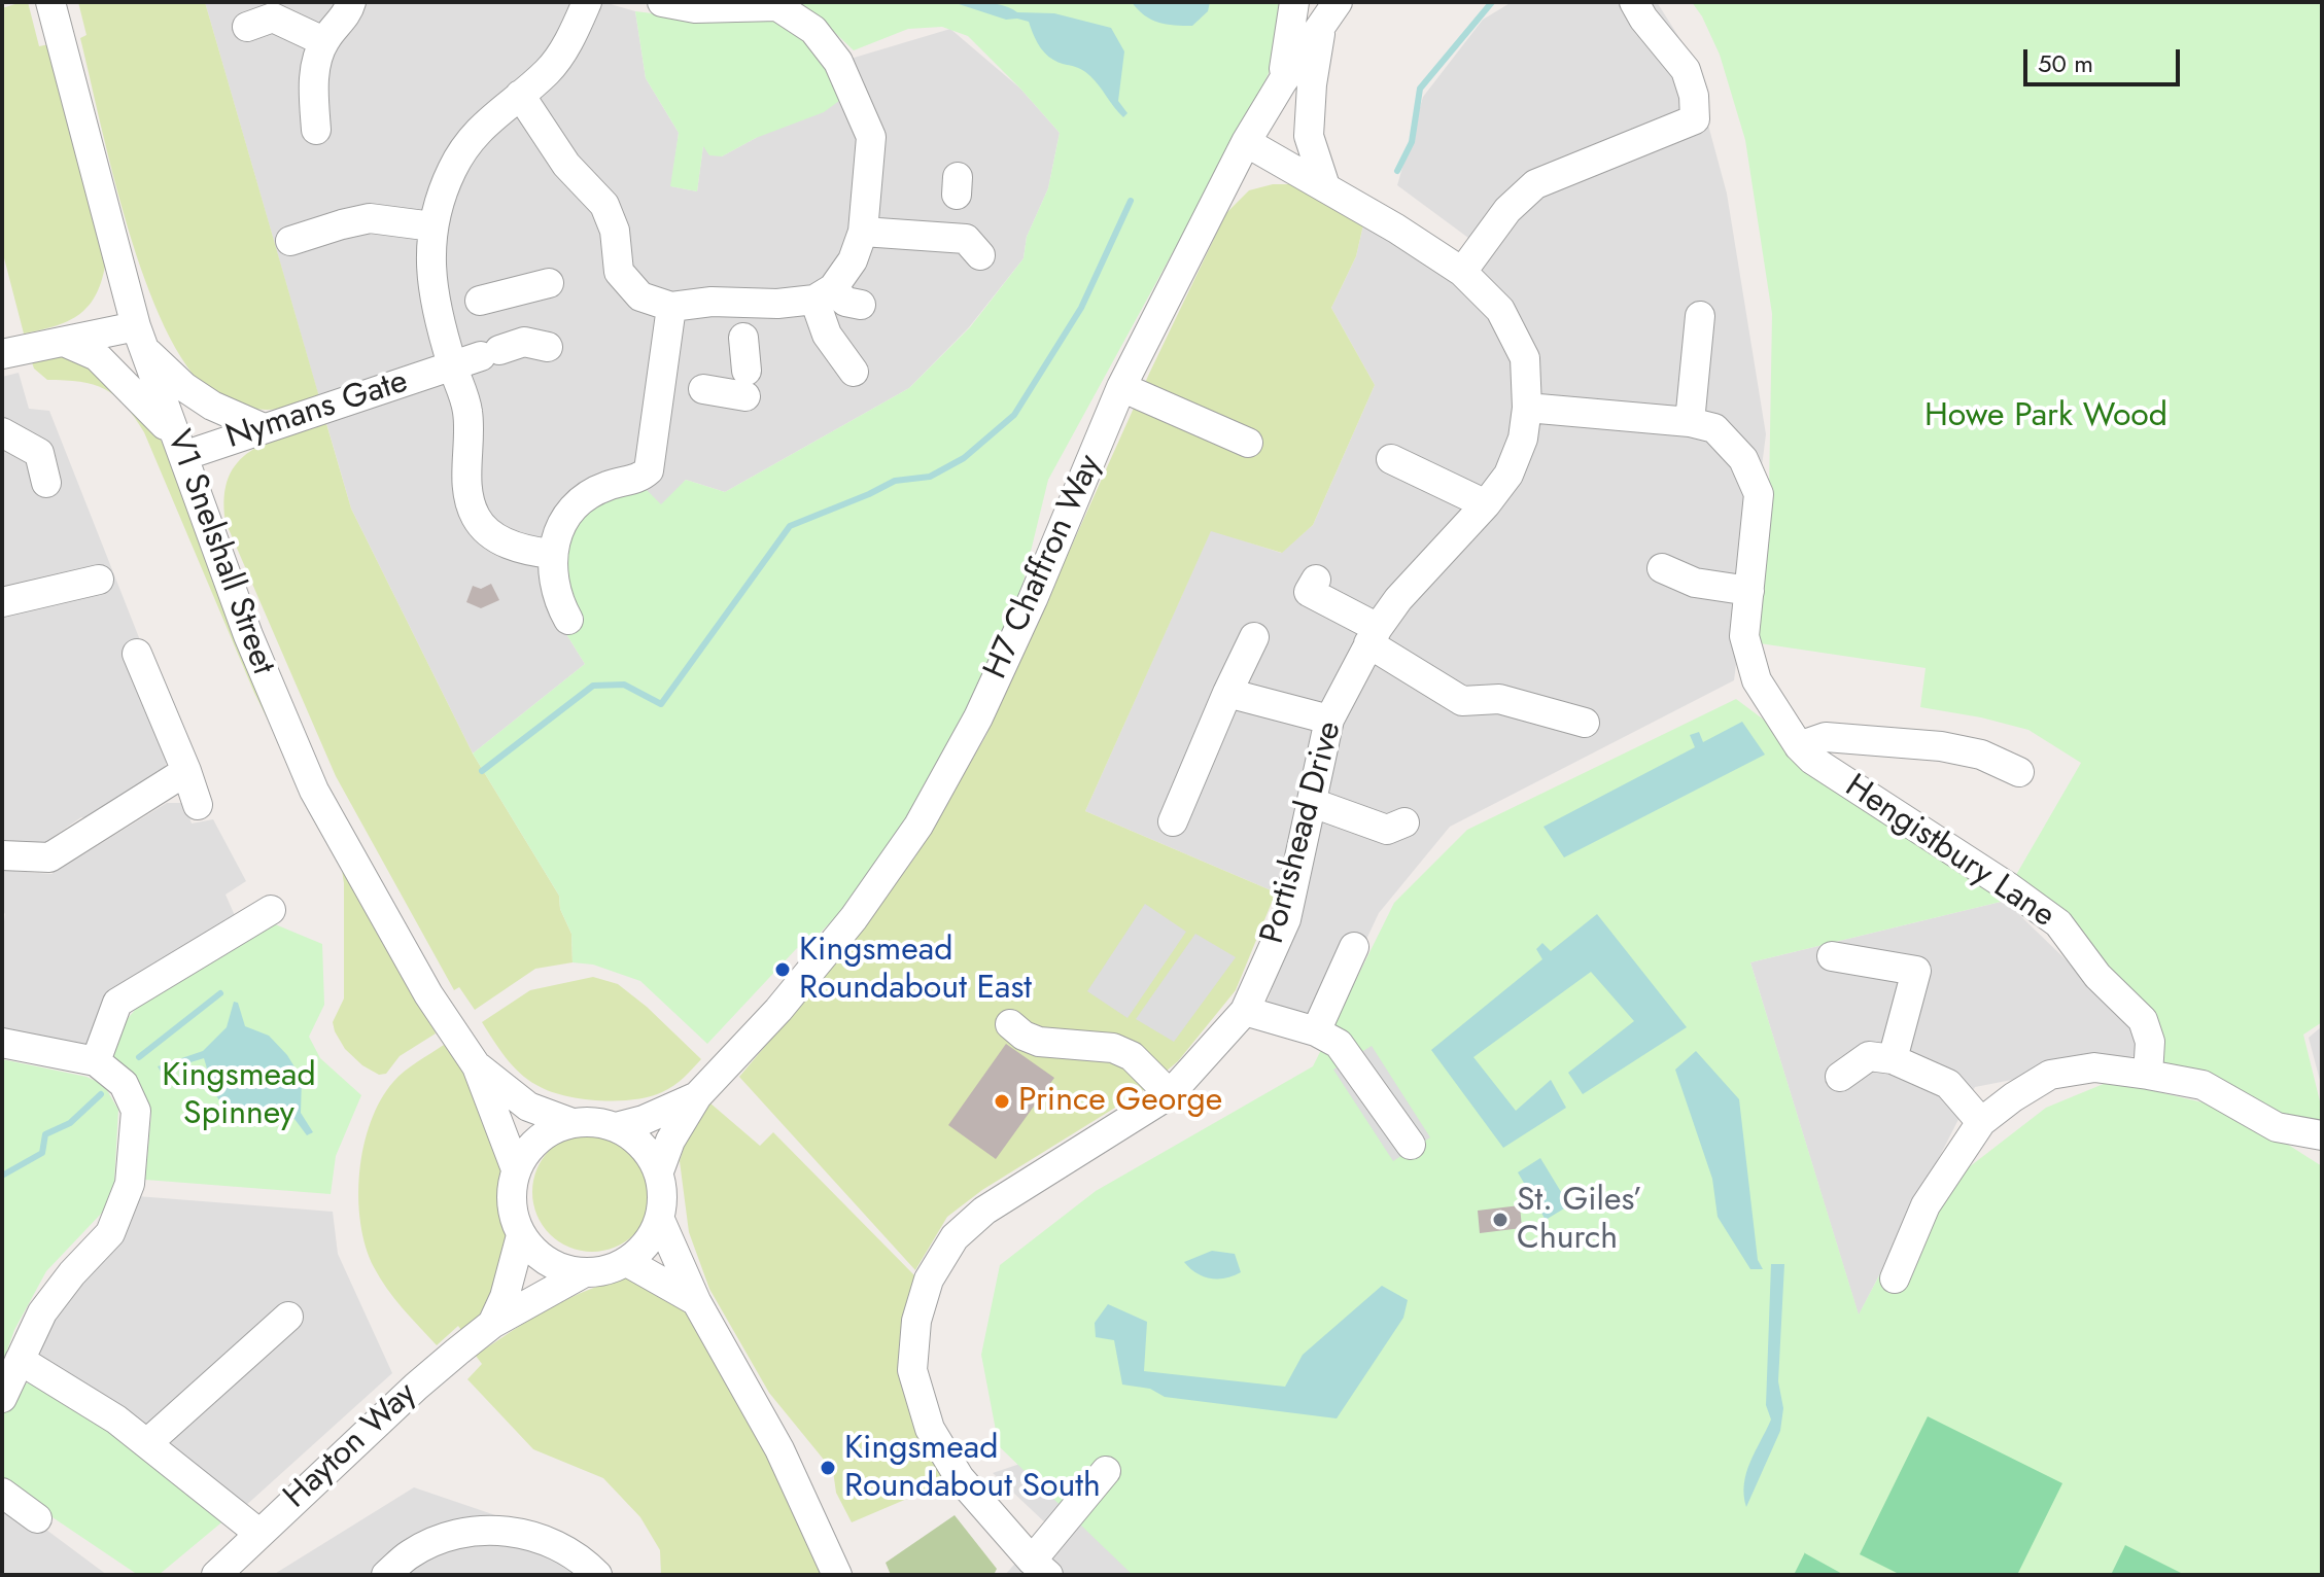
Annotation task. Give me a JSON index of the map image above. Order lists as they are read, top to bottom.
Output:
{
  "streets": {
    "street": [
      "Nymans Gate",
      "V1 Snelshall Street",
      "H7 Chaffron Way",
      "Portishead Drive",
      "Hengistbury Lane",
      "Hayton Way"
    ]
  },
  "crossings": [
    ["Nymans Gate", "V1 Snelshall Street"],
    ["V1 Snelshall Street", "H7 Chaffron Way"],
    ["V1 Snelshall Street", "Hayton Way"],
    ["H7 Chaffron Way", "Portishead Drive"],
    ["H7 Chaffron Way", "Hayton Way"],
    ["Portishead Drive", "Hengistbury Lane"]
  ],
  "parks": ["Howe Park Wood", "Kingsmead Spinney"],
  "places": [
    "Kingsmead Roundabout East",
    "Prince George",
    "St. Giles’ Church",
    "Kingsmead Roundabout South"
  ],
  "scale_bar": "50 m"
}
